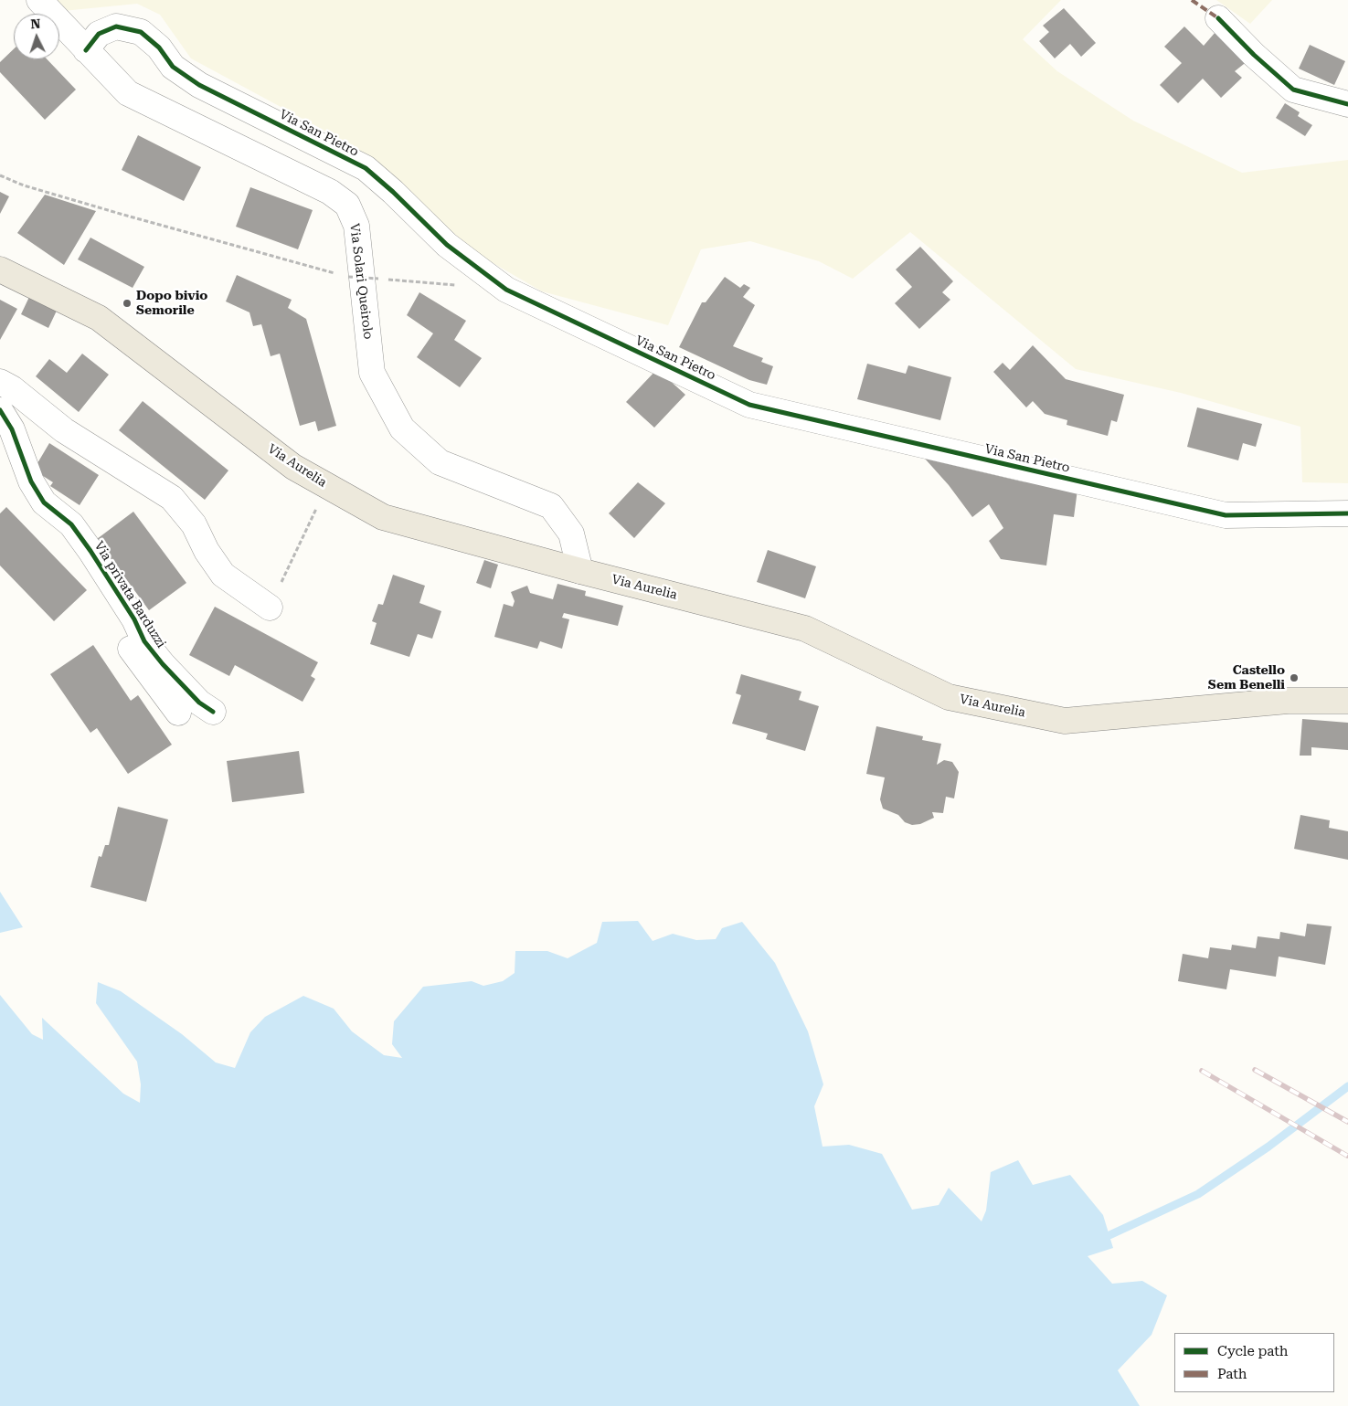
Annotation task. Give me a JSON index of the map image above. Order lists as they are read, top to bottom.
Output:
{
  "streets": {
    "main road": ["Via Aurelia"],
    "street": ["Via San Pietro", "Via Solari Queirolo", "Via privata Barduzzi"]
  },
  "crossings": [
    ["Via San Pietro", "Via Solari Queirolo"],
    ["Via Solari Queirolo", "Via Aurelia"]
  ],
  "places": ["Dopo bivio Semorile", "Castello Sem Benelli"],
  "legend": ["Cycle path", "Path"],
  "north": "top"
}
